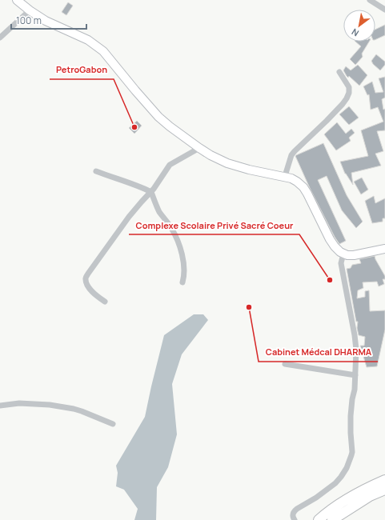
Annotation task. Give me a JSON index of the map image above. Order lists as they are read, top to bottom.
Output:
{
  "places": ["PetroGabon", "Complexe Scolaire Privé Sacré Coeur", "Cabinet Médcal DHARMA"],
  "scale_bar": "100 m",
  "north": "bottom left"
}
